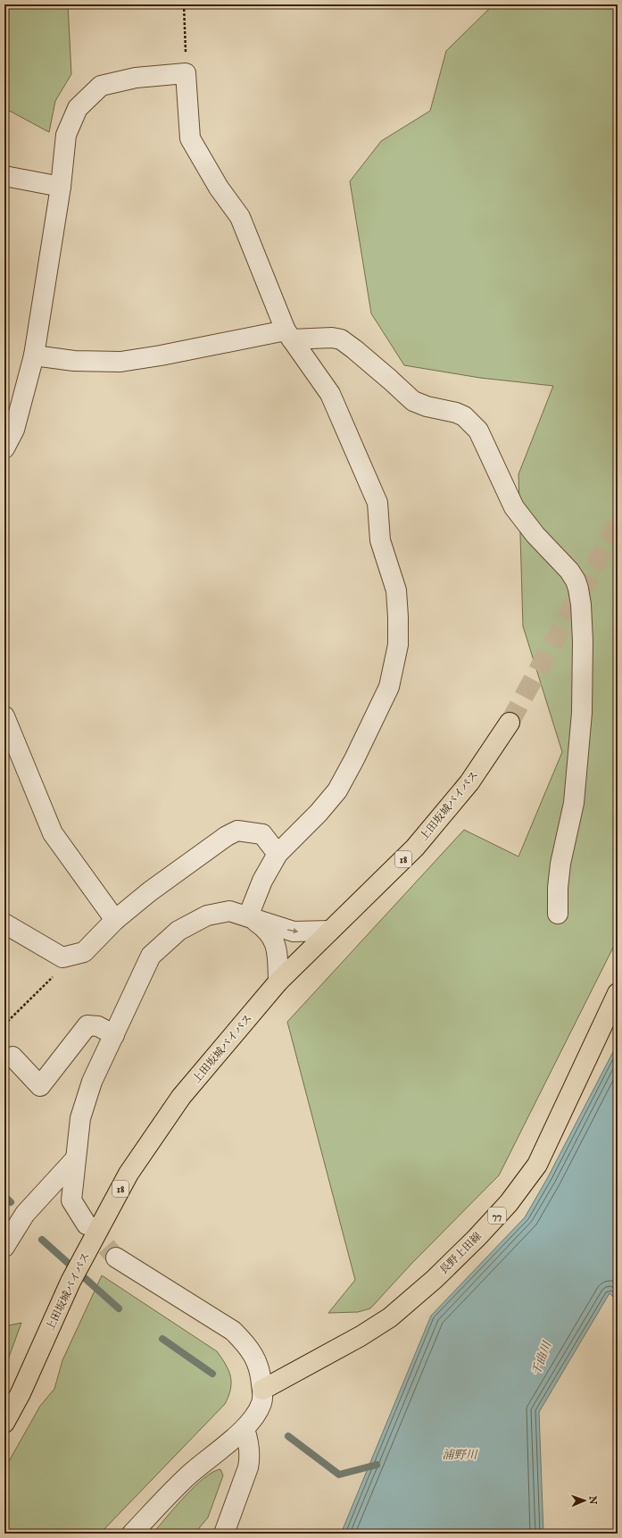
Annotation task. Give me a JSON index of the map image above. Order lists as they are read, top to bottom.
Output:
{
  "streets": {
    "main road": [
      "上田坂城バイパス",
      "18",
      "77",
      "長野上田線"
    ]
  },
  "water": ["千曲川", "浦野川"],
  "north": "right"
}
